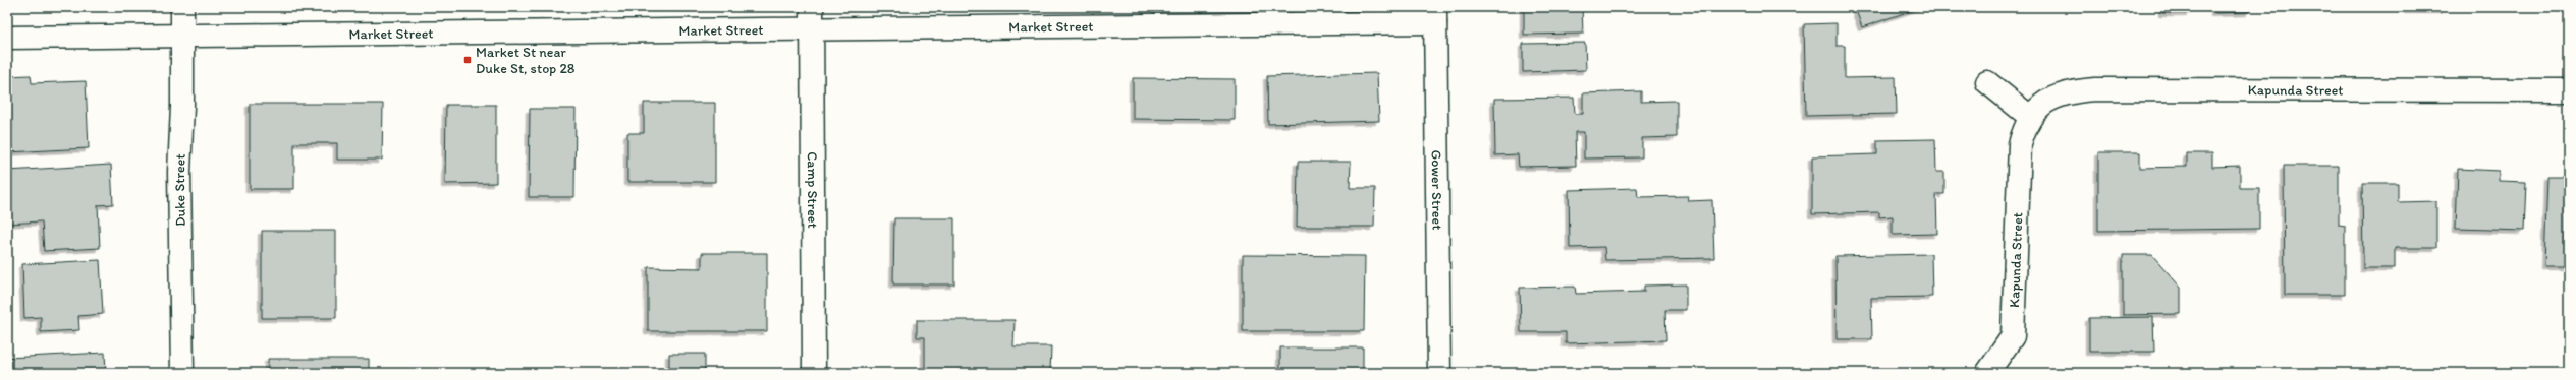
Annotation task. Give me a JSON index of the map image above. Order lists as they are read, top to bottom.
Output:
{
  "streets": {
    "street": [
      "Market Street",
      "Kapunda Street",
      "Duke Street",
      "Camp Street",
      "Gower Street"
    ]
  },
  "crossings": [
    ["Market Street", "Duke Street"],
    ["Market Street", "Camp Street"],
    ["Market Street", "Gower Street"]
  ],
  "places": {
    "transit": ["Market St near Duke St, stop 28"]
  }
}
